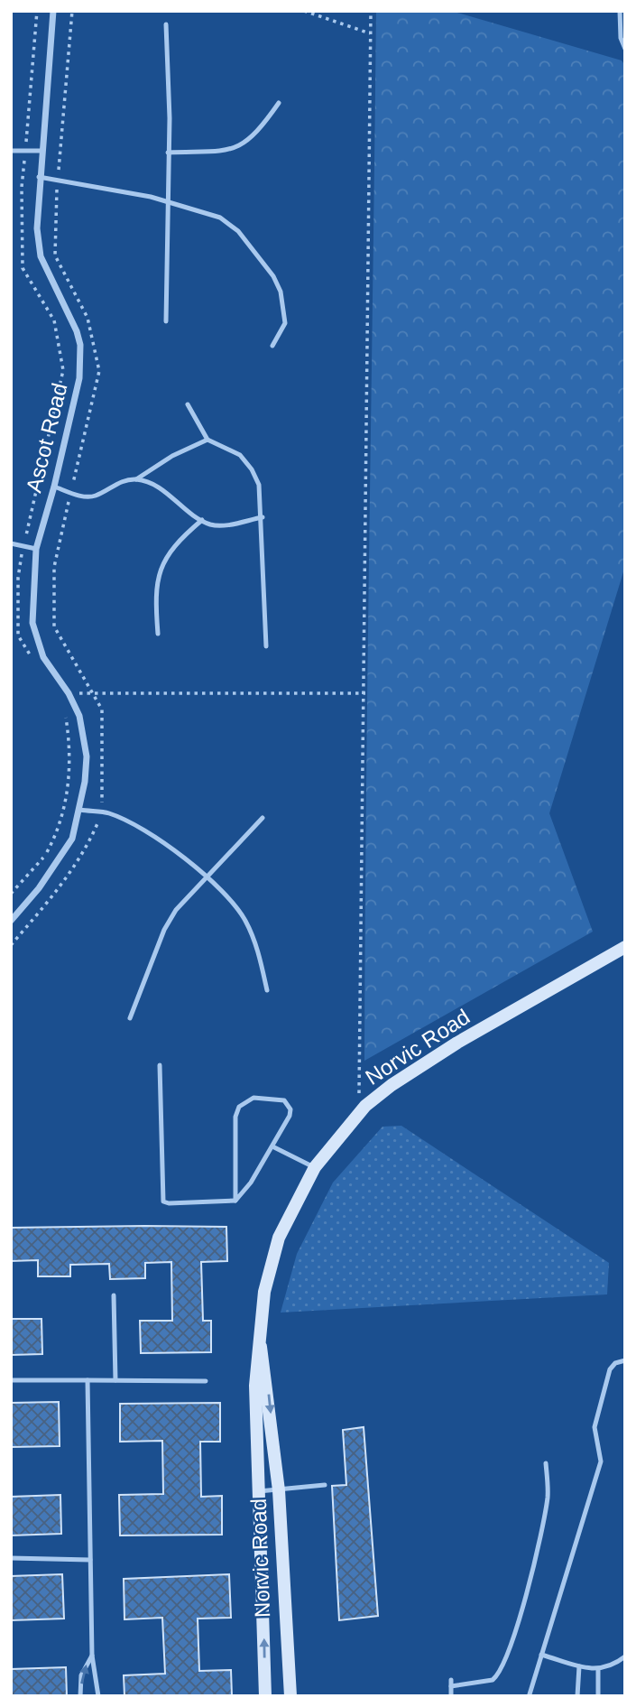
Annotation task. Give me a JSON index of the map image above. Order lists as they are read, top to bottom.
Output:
{
  "streets": {
    "street": ["Ascot Road", "Norvic Road"]
  }
}
